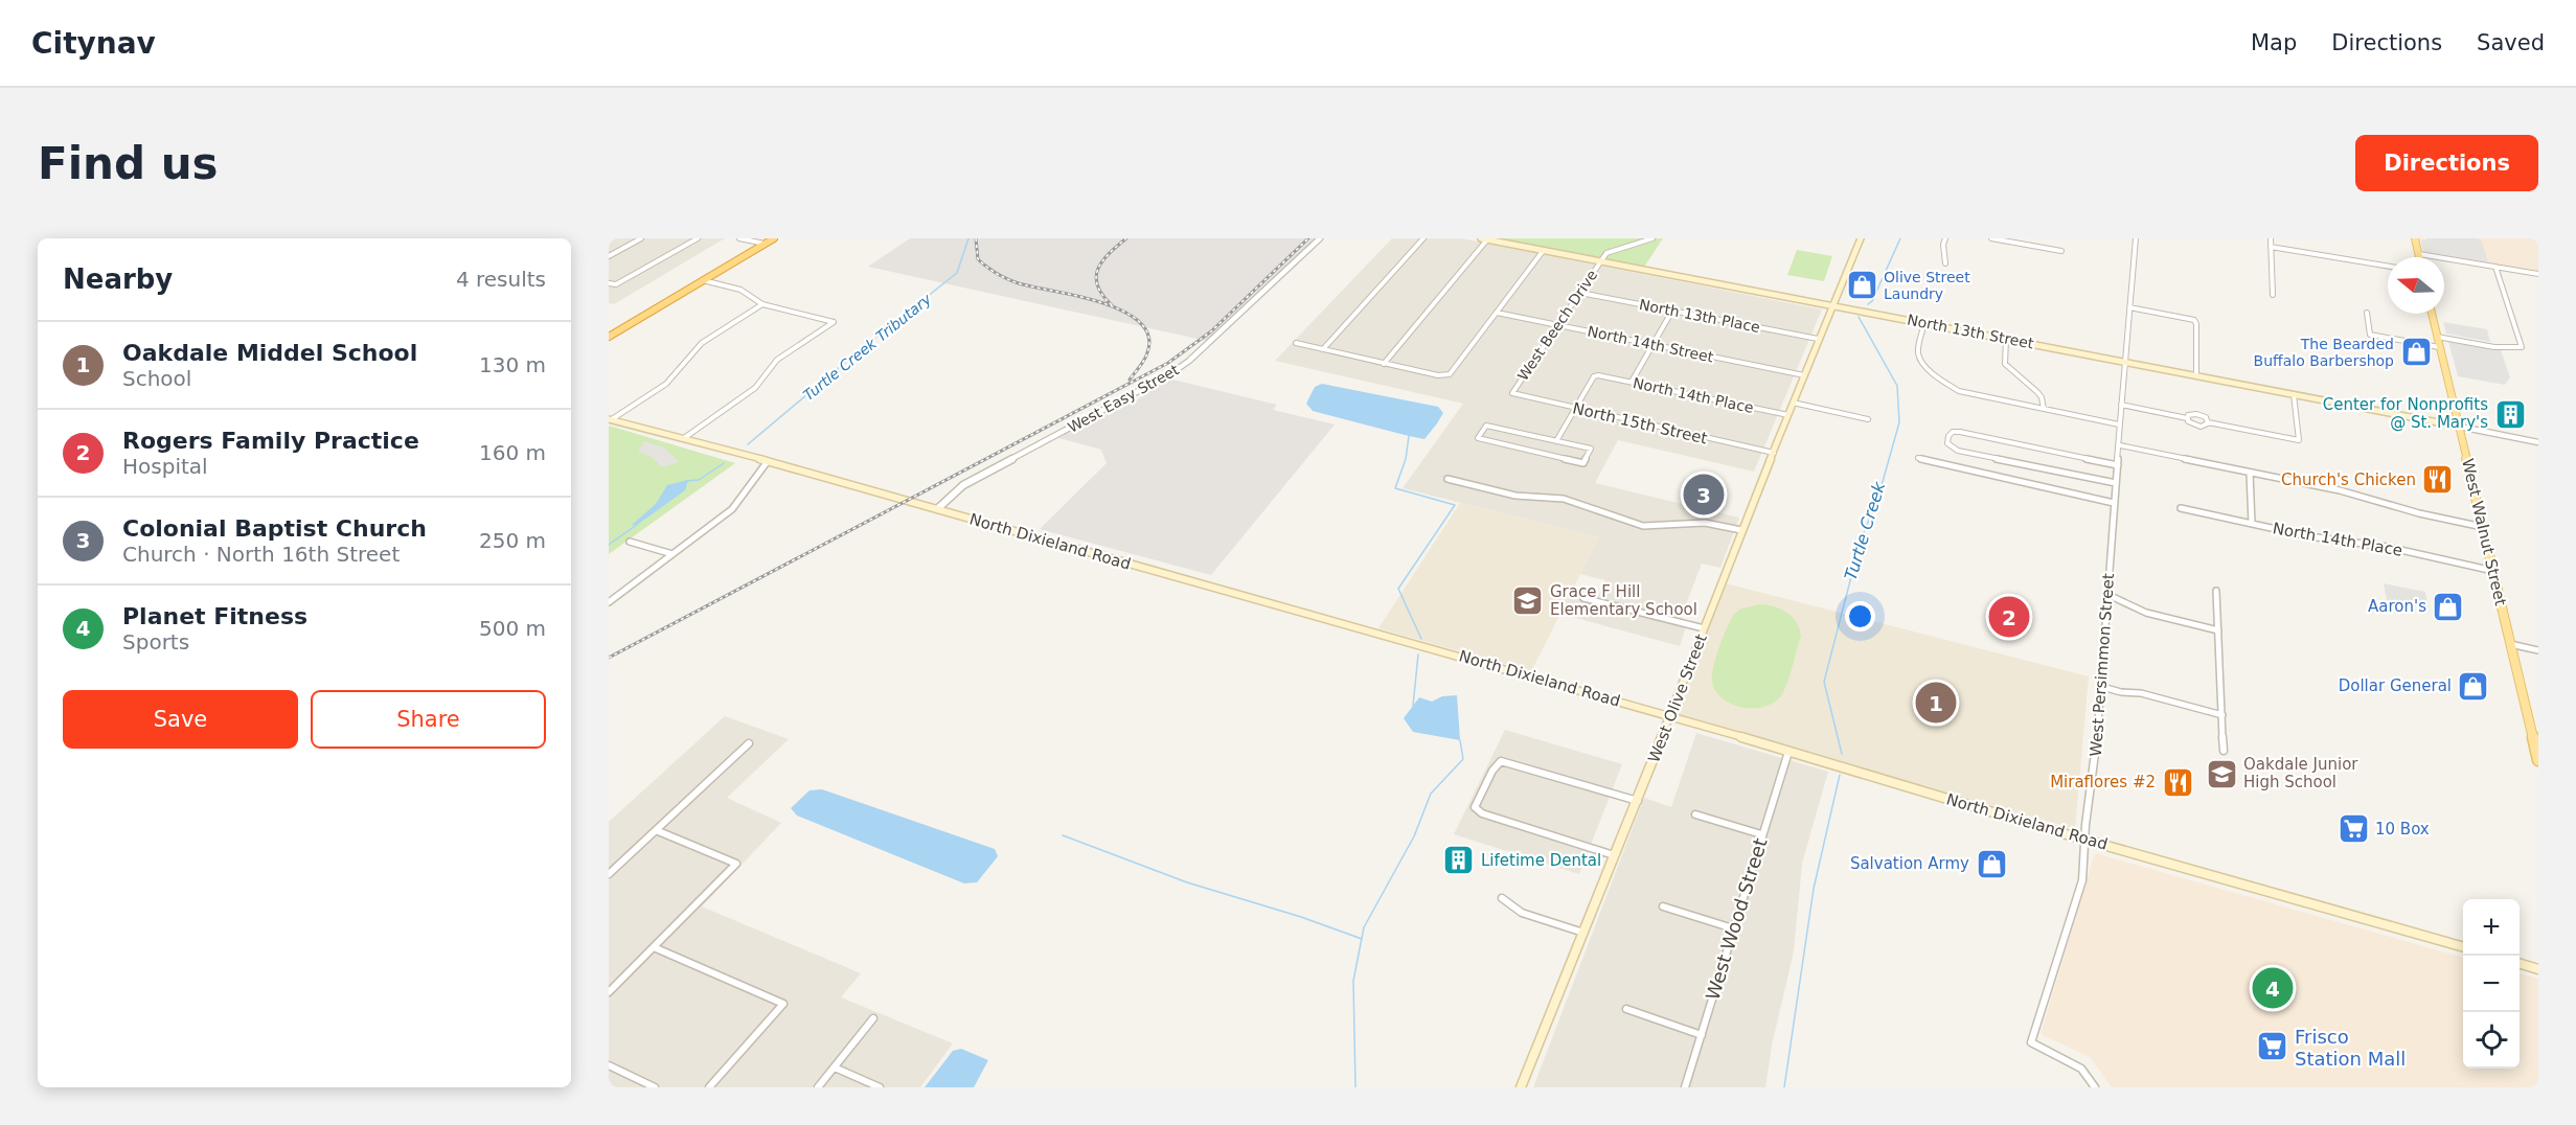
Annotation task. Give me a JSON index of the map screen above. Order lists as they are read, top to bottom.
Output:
{
  "streets": {
    "main road": [
      "North 13th Street",
      "West Walnut Street",
      "North Dixieland Road",
      "West Olive Street"
    ],
    "street": [
      "North 13th Place",
      "West Beech Drive",
      "North 14th Street",
      "North 14th Place",
      "West Easy Street",
      "North 15th Street",
      "West Persimmon Street",
      "West Wood Street"
    ]
  },
  "crossings": [
    ["North 13th Place", "West Beech Drive"],
    ["North 13th Place", "West Olive Street"],
    ["West Beech Drive", "North 13th Street"],
    ["West Beech Drive", "North 14th Street"],
    ["West Beech Drive", "North 15th Street"],
    ["North 13th Street", "West Walnut Street"],
    ["North 13th Street", "West Persimmon Street"],
    ["North 13th Street", "West Olive Street"],
    ["North 14th Street", "West Olive Street"],
    ["North 14th Place", "North 15th Street"],
    ["North 14th Place", "West Walnut Street"],
    ["North 14th Place", "West Olive Street"],
    ["West Easy Street", "North Dixieland Road"],
    ["North 15th Street", "West Olive Street"],
    ["North Dixieland Road", "West Persimmon Street"],
    ["North Dixieland Road", "West Olive Street"],
    ["North Dixieland Road", "West Wood Street"]
  ],
  "water": ["Turtle Creek Tributary", "Turtle Creek"],
  "places": {
    "shop": [
      "Olive Street Laundry",
      "The Bearded Buffalo Barbershop",
      "Aaron's",
      "Dollar General",
      "Salvation Army"
    ],
    "building": ["Center for Nonprofits @ St. Mary's", "Lifetime Dental"],
    "restaurant": ["Church's Chicken", "Miraflores #2"],
    "school or university": ["Grace F Hill Elementary School", "Oakdale Junior High School"],
    "supermarket": ["10 Box", "Frisco Station Mall"]
  },
  "north": "left",
  "page": {
    "header": "Citynav",
    "nav": ["Map", "Directions", "Saved"],
    "buttons": [
      "Directions",
      ["Save", "Share"]
    ],
    "title": "Find us",
    "heading": ["Nearby", "4 results"],
    "list": [
      {
        "mark": "1",
        "name": "Oakdale Middel School",
        "note": "School",
        "value": "130 m"
      },
      {
        "mark": "2",
        "name": "Rogers Family Practice",
        "note": "Hospital",
        "value": "160 m"
      },
      {
        "mark": "3",
        "name": "Colonial Baptist Church",
        "note": "Church · North 16th Street",
        "value": "250 m"
      },
      {
        "mark": "4",
        "name": "Planet Fitness",
        "note": "Sports",
        "value": "500 m"
      }
    ],
    "pins": [
      "3",
      "2",
      "1",
      "4"
    ],
    "map_buttons": ["+", "−"]
  }
}
